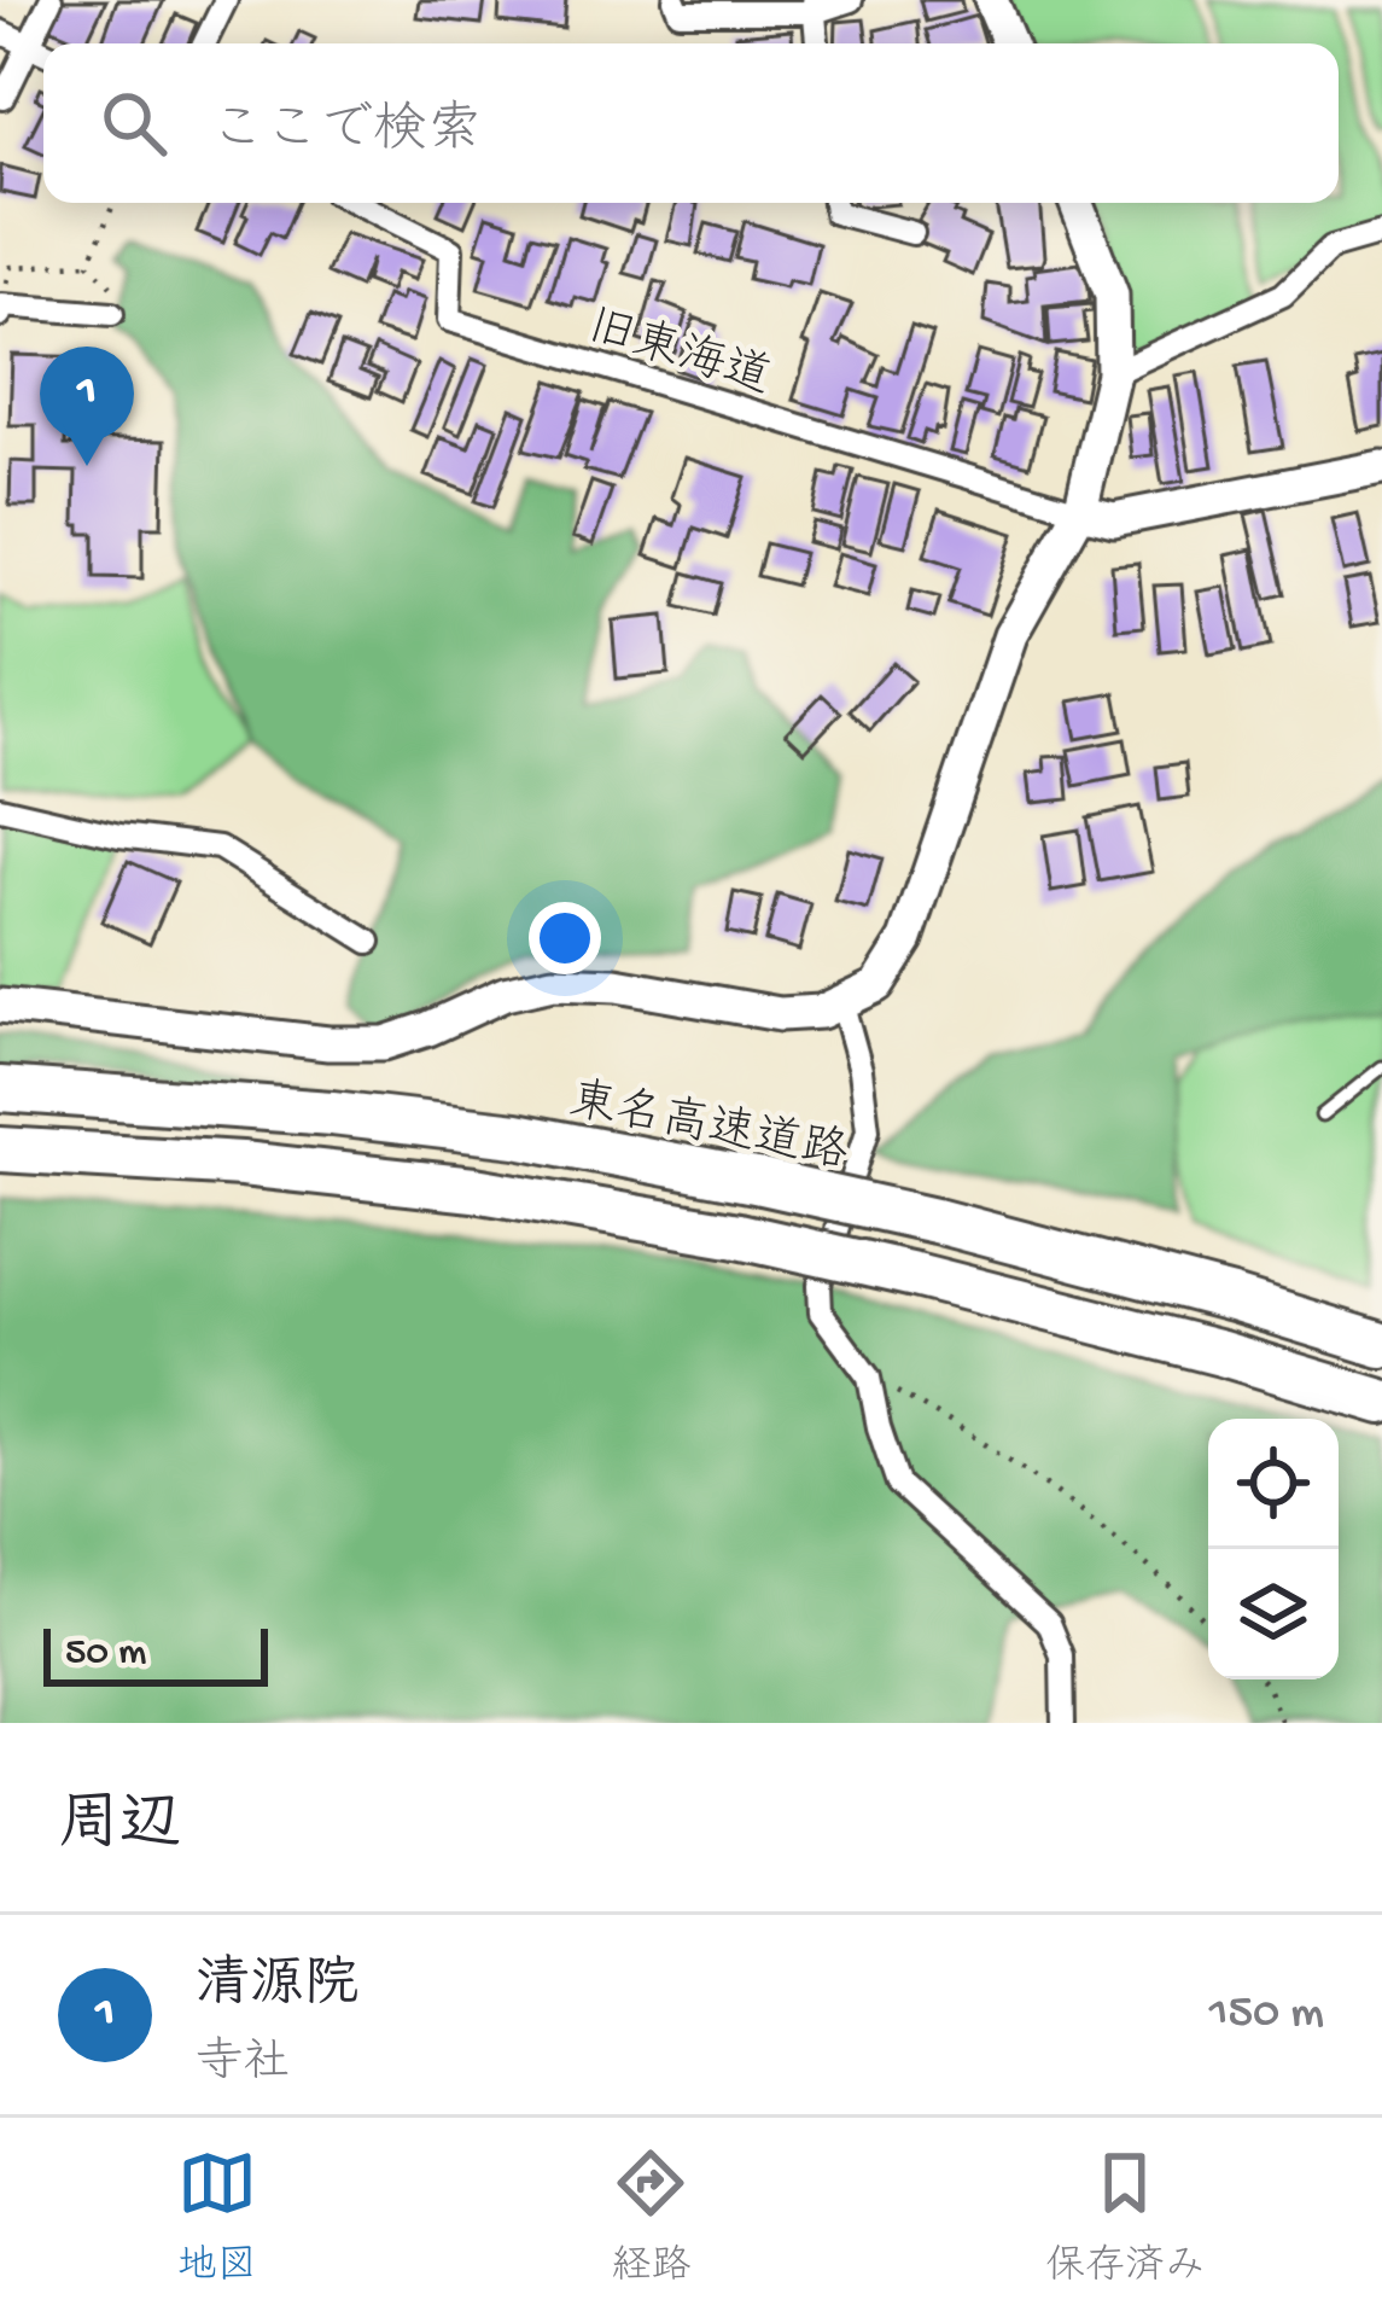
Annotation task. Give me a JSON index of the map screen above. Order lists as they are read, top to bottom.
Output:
{
  "streets": {
    "highway": ["東名高速道路"],
    "street": ["旧東海道"]
  },
  "scale_bar": "50 m",
  "page": {
    "search": "ここで検索",
    "pins": "1",
    "scale": "50 m",
    "heading": "周辺",
    "list": [
      {
        "mark": "1",
        "name": "清源院",
        "note": "寺社",
        "value": "150 m"
      }
    ],
    "nav": ["地図", "経路", "保存済み"]
  }
}
